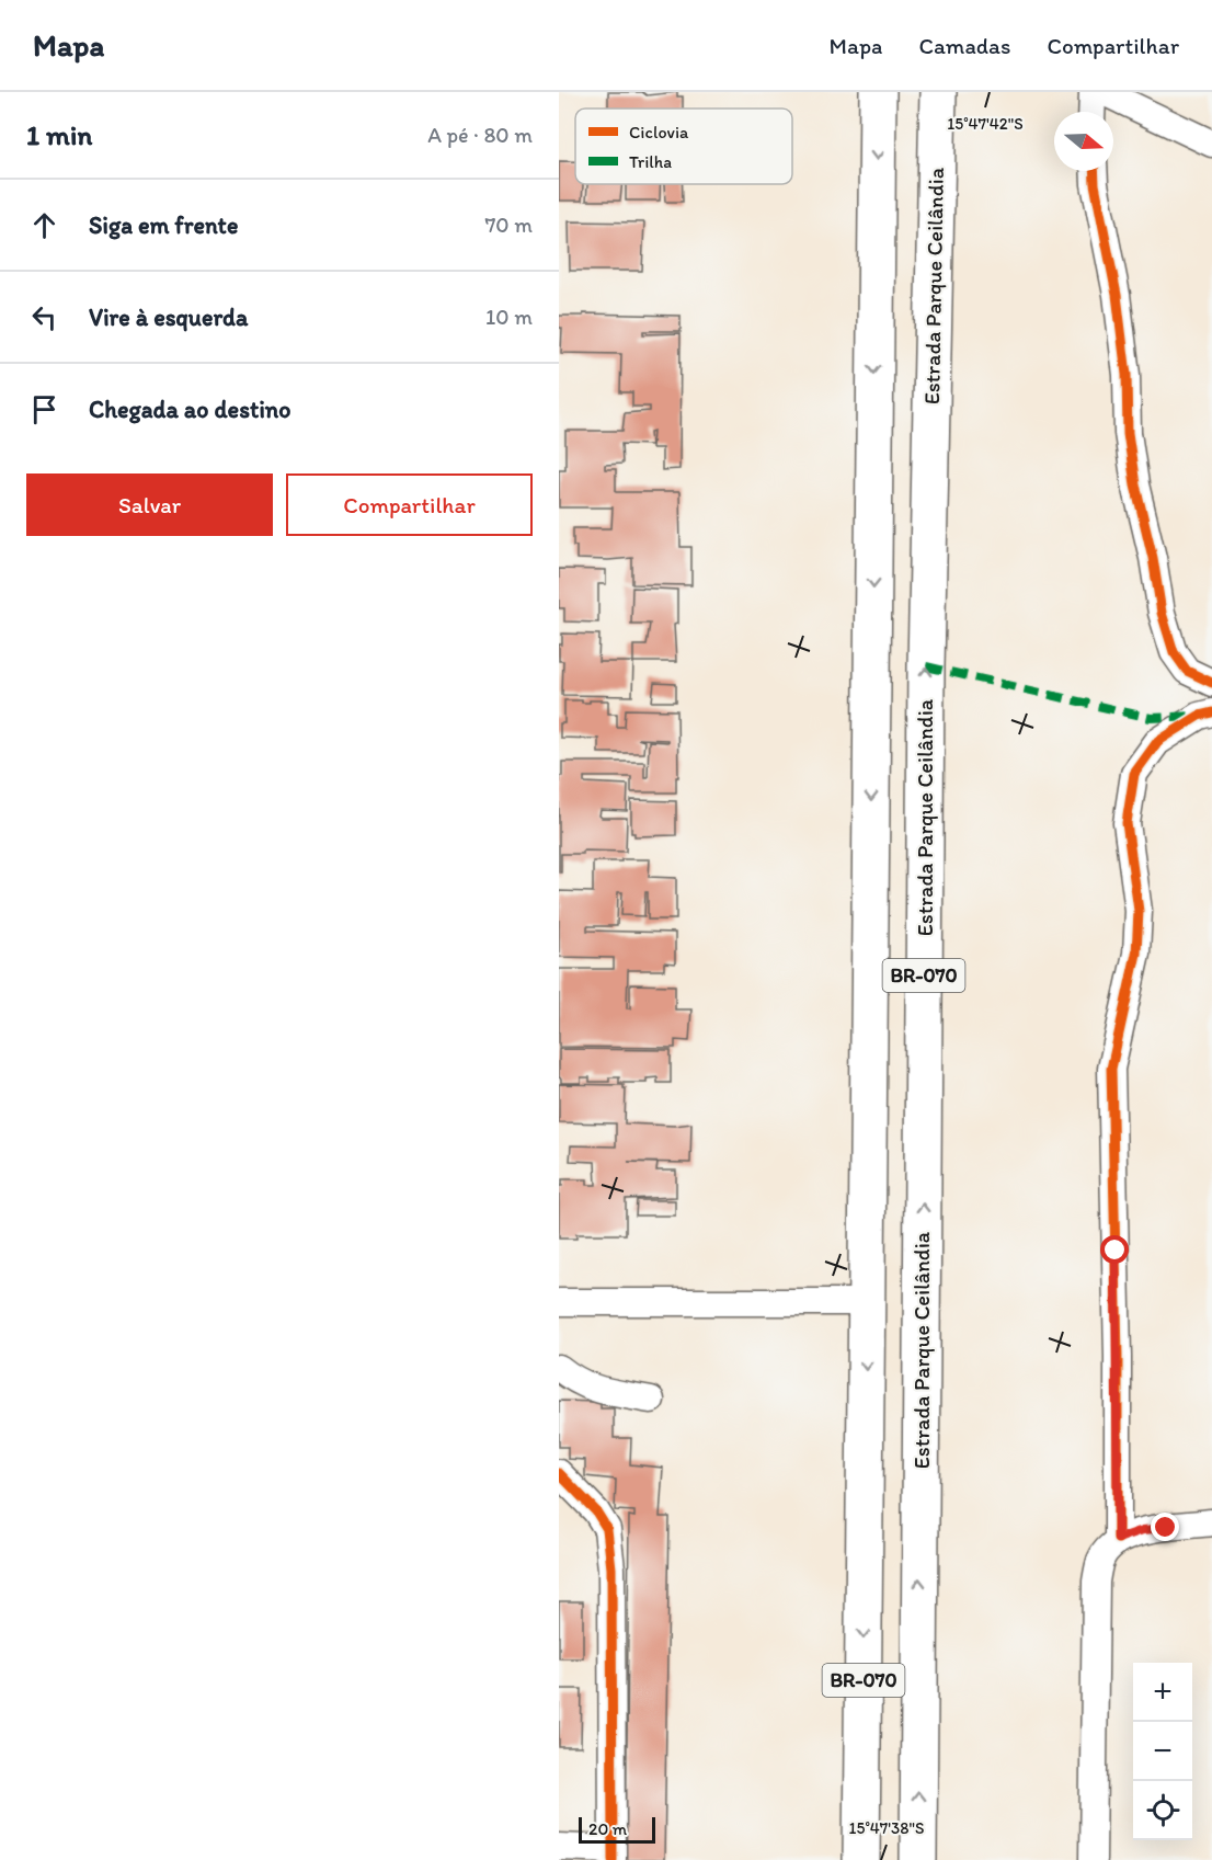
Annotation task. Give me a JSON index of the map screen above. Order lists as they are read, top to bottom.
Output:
{
  "streets": {
    "highway": ["Estrada Parque Ceilândia", "BR-070"]
  },
  "legend": ["Ciclovia", "Trilha"],
  "scale_bar": "20 m",
  "north": "right",
  "page": {
    "header": "Mapa",
    "nav": ["Mapa", "Camadas", "Compartilhar"],
    "heading": ["1 min", "A pé · 80 m"],
    "list": [
      ["Siga em frente", "70 m"],
      ["Vire à esquerda", "10 m"],
      "Chegada ao destino"
    ],
    "buttons": ["Salvar", "Compartilhar"],
    "map_buttons": ["+", "−"],
    "scale": "20 m"
  },
  "coordinates": ["15°47'42\"S", "15°47'38\"S"]
}
